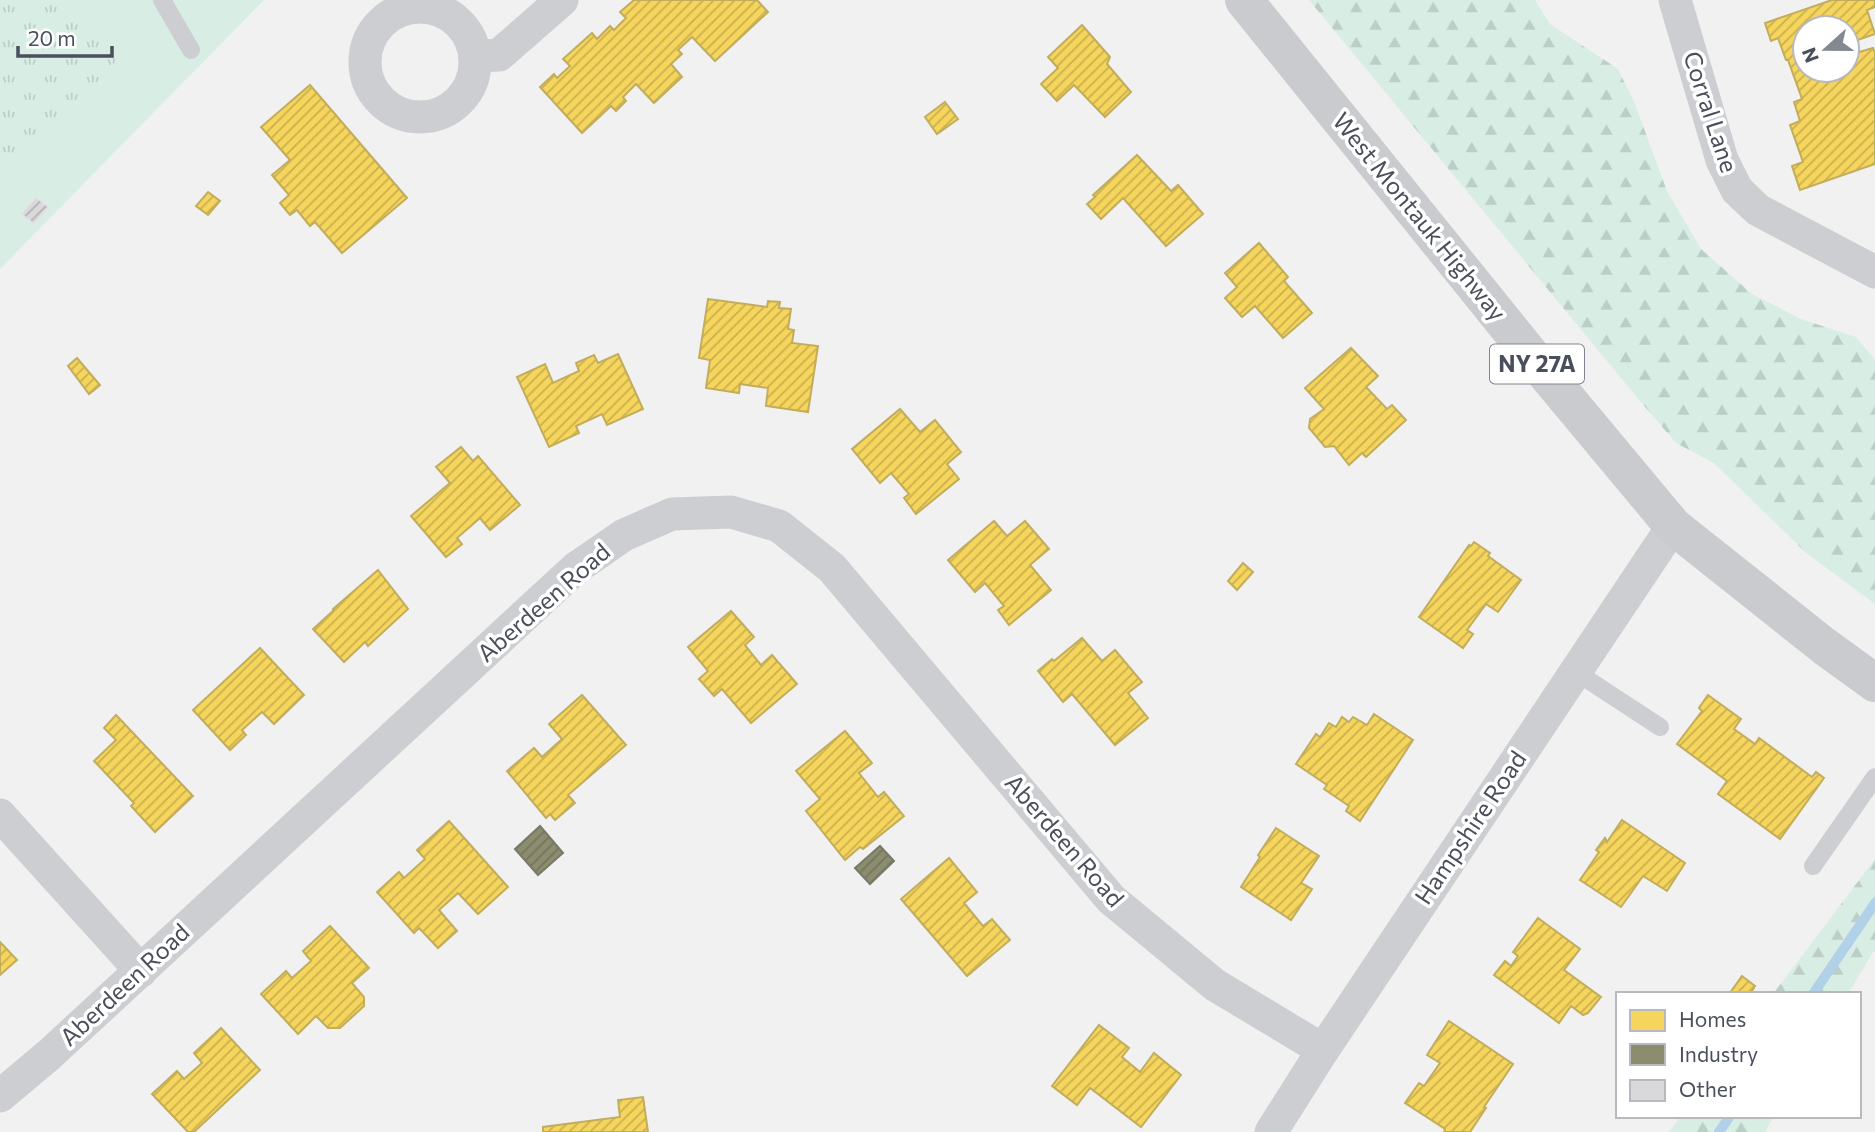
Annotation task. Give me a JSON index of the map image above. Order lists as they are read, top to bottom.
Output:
{
  "streets": {
    "main road": ["West Montauk Highway", "NY 27A"],
    "street": ["Corral Lane", "Aberdeen Road", "Hampshire Road"]
  },
  "crossings": [
    ["West Montauk Highway", "Hampshire Road"],
    ["Aberdeen Road", "Hampshire Road"]
  ],
  "legend": ["Homes", "Industry", "Other"],
  "scale_bar": "20 m",
  "north": "left"
}
